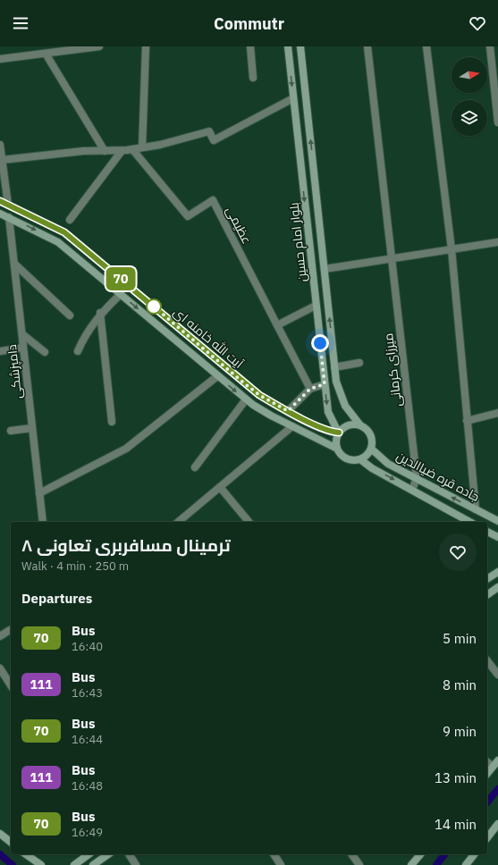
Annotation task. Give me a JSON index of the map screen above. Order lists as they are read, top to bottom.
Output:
{
  "streets": {
    "main road": ["بلوار امام حسین", "آیت الله خامنه ای", "جاده قره ضیاالدین"],
    "street": ["عظیمی", "میرزای کرمانی", "دامپزشکی"]
  },
  "crossings": [
    ["بلوار امام حسین", "آیت الله خامنه ای"],
    ["بلوار امام حسین", "جاده قره ضیاالدین"],
    ["آیت الله خامنه ای", "دامپزشکی"],
    ["آیت الله خامنه ای", "جاده قره ضیاالدین"],
    ["میرزای کرمانی", "جاده قره ضیاالدین"]
  ],
  "lines": ["bus line 70"],
  "north": "right",
  "page": {
    "header": "Commutr",
    "on_map": "70",
    "heading": [
      ["ترمینال مسافربری تعاونی ۸", "Walk · 4 min · 250 m"],
      "Departures"
    ],
    "list": [
      {
        "mark": "70",
        "name": "Bus",
        "note": "16:40",
        "value": "5 min"
      },
      {
        "mark": "111",
        "name": "Bus",
        "note": "16:43",
        "value": "8 min"
      },
      {
        "mark": "70",
        "name": "Bus",
        "note": "16:44",
        "value": "9 min"
      },
      {
        "mark": "111",
        "name": "Bus",
        "note": "16:48",
        "value": "13 min"
      },
      {
        "mark": "70",
        "name": "Bus",
        "note": "16:49",
        "value": "14 min"
      }
    ]
  }
}
